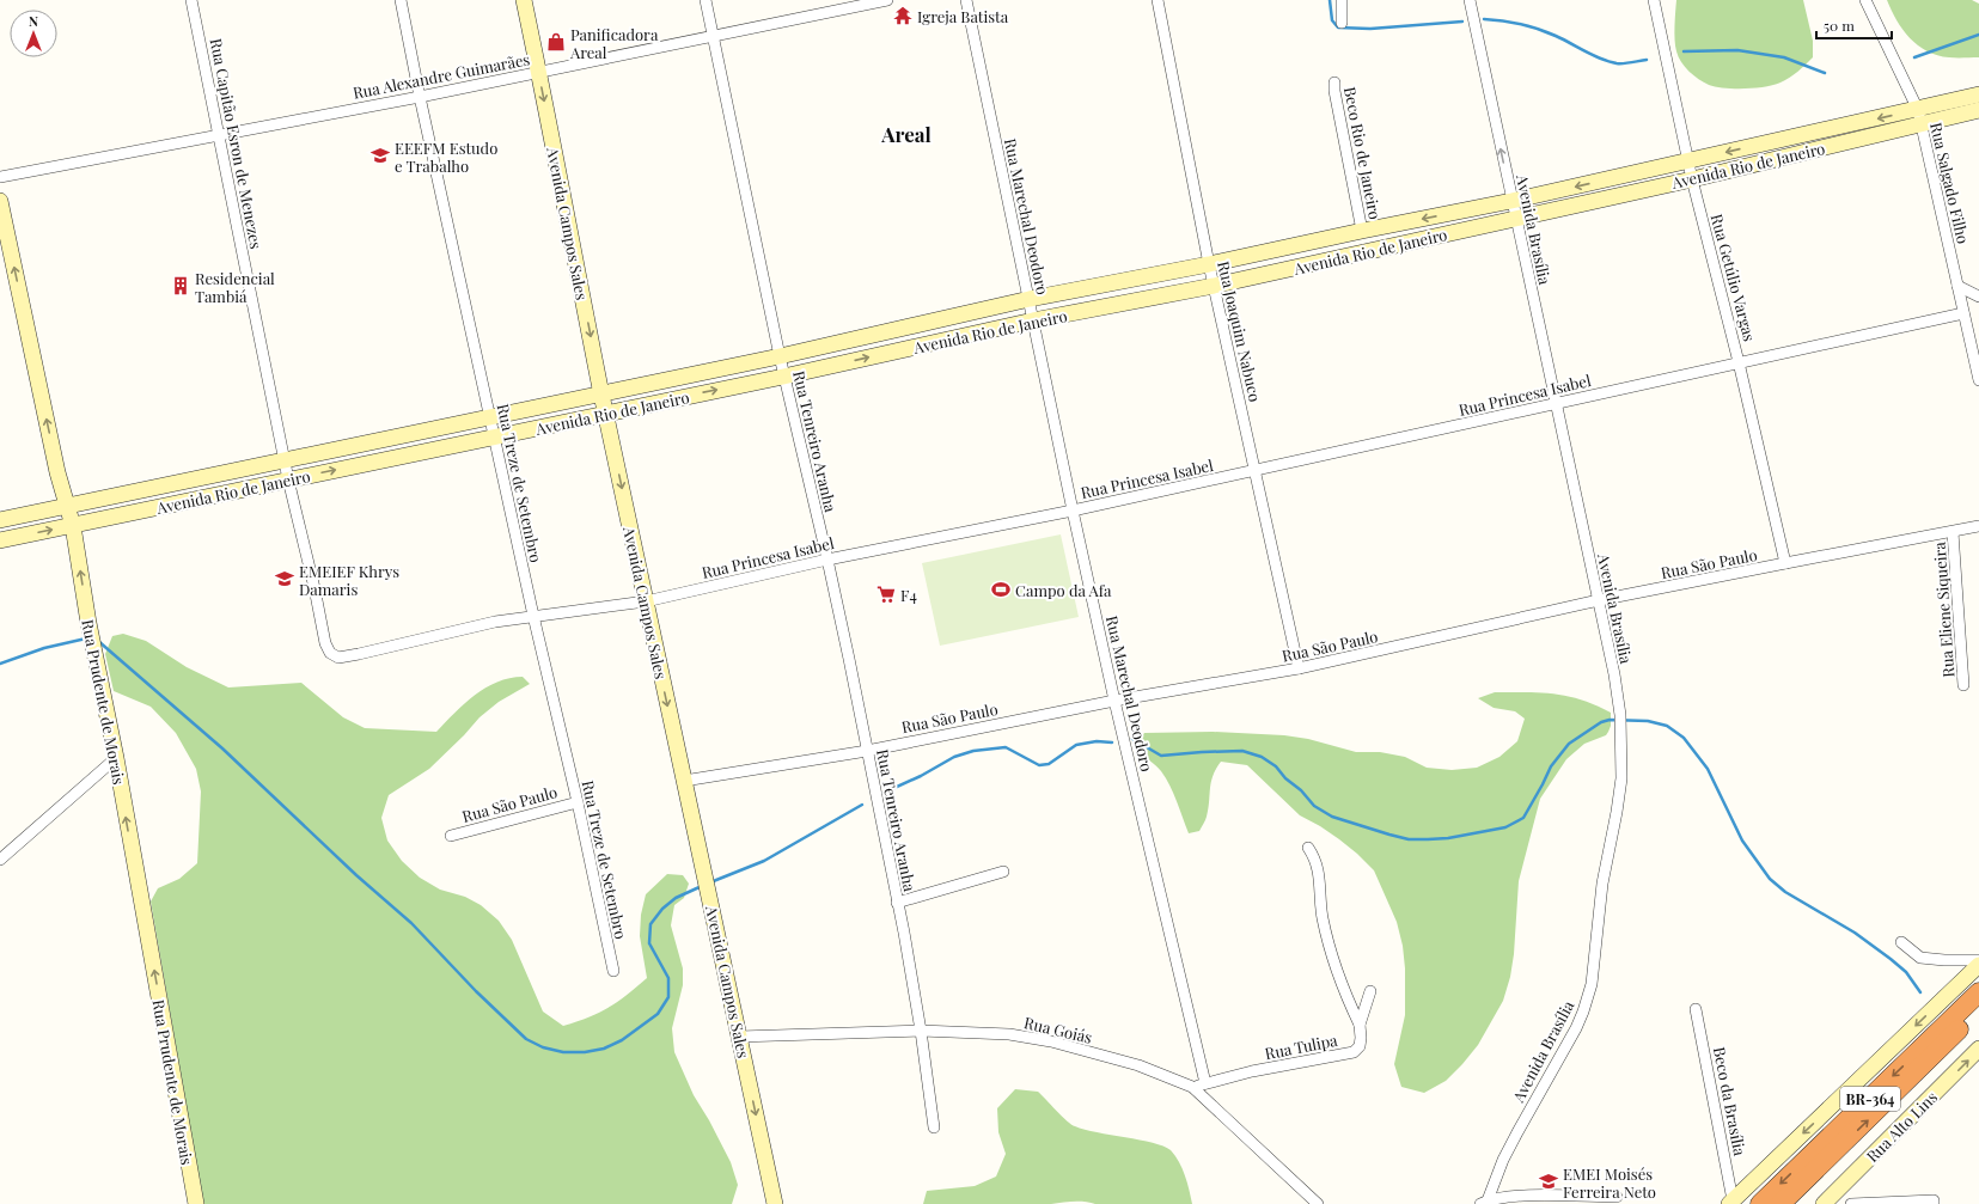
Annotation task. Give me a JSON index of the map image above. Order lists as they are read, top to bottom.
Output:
{
  "streets": {
    "highway": ["BR-364"],
    "main road": [
      "Avenida Rio de Janeiro",
      "Avenida Campos Sales",
      "Rua Prudente de Morais",
      "Rua Alto Lins"
    ],
    "street": [
      "Rua Alexandre Guimarães",
      "Rua Capitão Esron de Menezes",
      "Beco Rio de Janeiro",
      "Rua Salgado Filho",
      "Rua Marechal Deodoro",
      "Avenida Brasília",
      "Rua Getúlio Vargas",
      "Rua Joaquim Nabuco",
      "Rua Princesa Isabel",
      "Rua Tenreiro Aranha",
      "Rua Treze de Setembro",
      "Rua São Paulo",
      "Rua Eliene Siqueira",
      "Rua Goiás",
      "Rua Tulipa",
      "Beco da Brasília"
    ]
  },
  "crossings": [
    ["Rua Alexandre Guimarães", "Rua Capitão Esron de Menezes"],
    ["Rua Alexandre Guimarães", "Avenida Campos Sales"],
    ["Rua Alexandre Guimarães", "Rua Tenreiro Aranha"],
    ["Rua Alexandre Guimarães", "Rua Treze de Setembro"],
    ["Rua Capitão Esron de Menezes", "Avenida Rio de Janeiro"],
    ["Rua Capitão Esron de Menezes", "Rua Princesa Isabel"],
    ["Beco Rio de Janeiro", "Avenida Rio de Janeiro"],
    ["Avenida Rio de Janeiro", "Rua Salgado Filho"],
    ["Avenida Rio de Janeiro", "Rua Marechal Deodoro"],
    ["Avenida Rio de Janeiro", "Avenida Campos Sales"],
    ["Avenida Rio de Janeiro", "Avenida Brasília"],
    ["Avenida Rio de Janeiro", "Rua Getúlio Vargas"],
    ["Avenida Rio de Janeiro", "Rua Joaquim Nabuco"],
    ["Avenida Rio de Janeiro", "Rua Tenreiro Aranha"],
    ["Avenida Rio de Janeiro", "Rua Treze de Setembro"],
    ["Avenida Rio de Janeiro", "Rua Prudente de Morais"],
    ["Rua Salgado Filho", "Rua Princesa Isabel"],
    ["Rua Marechal Deodoro", "Rua Princesa Isabel"],
    ["Rua Marechal Deodoro", "Rua São Paulo"],
    ["Rua Marechal Deodoro", "Rua Tulipa"],
    ["Avenida Campos Sales", "Rua Princesa Isabel"],
    ["Avenida Campos Sales", "Rua São Paulo"],
    ["Avenida Campos Sales", "Rua Goiás"],
    ["Avenida Brasília", "Rua Princesa Isabel"],
    ["Avenida Brasília", "Rua São Paulo"],
    ["Rua Getúlio Vargas", "Rua Princesa Isabel"],
    ["Rua Getúlio Vargas", "Rua São Paulo"],
    ["Rua Joaquim Nabuco", "Rua Princesa Isabel"],
    ["Rua Joaquim Nabuco", "Rua São Paulo"],
    ["Rua Princesa Isabel", "Rua Tenreiro Aranha"],
    ["Rua Princesa Isabel", "Rua Treze de Setembro"],
    ["Rua Tenreiro Aranha", "Rua São Paulo"],
    ["Rua Tenreiro Aranha", "Rua Goiás"],
    ["Rua Treze de Setembro", "Rua São Paulo"],
    ["Rua São Paulo", "Rua Eliene Siqueira"],
    ["Rua Goiás", "Rua Tulipa"]
  ],
  "one_way": ["Avenida Campos Sales", "Rua Prudente de Morais"],
  "districts": ["Areal"],
  "places": {
    "temple": ["Igreja Batista"],
    "shop": ["Panificadora Areal"],
    "school or university": ["EEEFM Estudo e Trabalho", "EMEIEF Khrys Damaris", "EMEI Moisés Ferreira Neto"],
    "building": ["Residencial Tambiá"],
    "sports": ["Campo da Afa"],
    "supermarket": ["F4"]
  },
  "scale_bar": "50 m",
  "north": "top"
}
